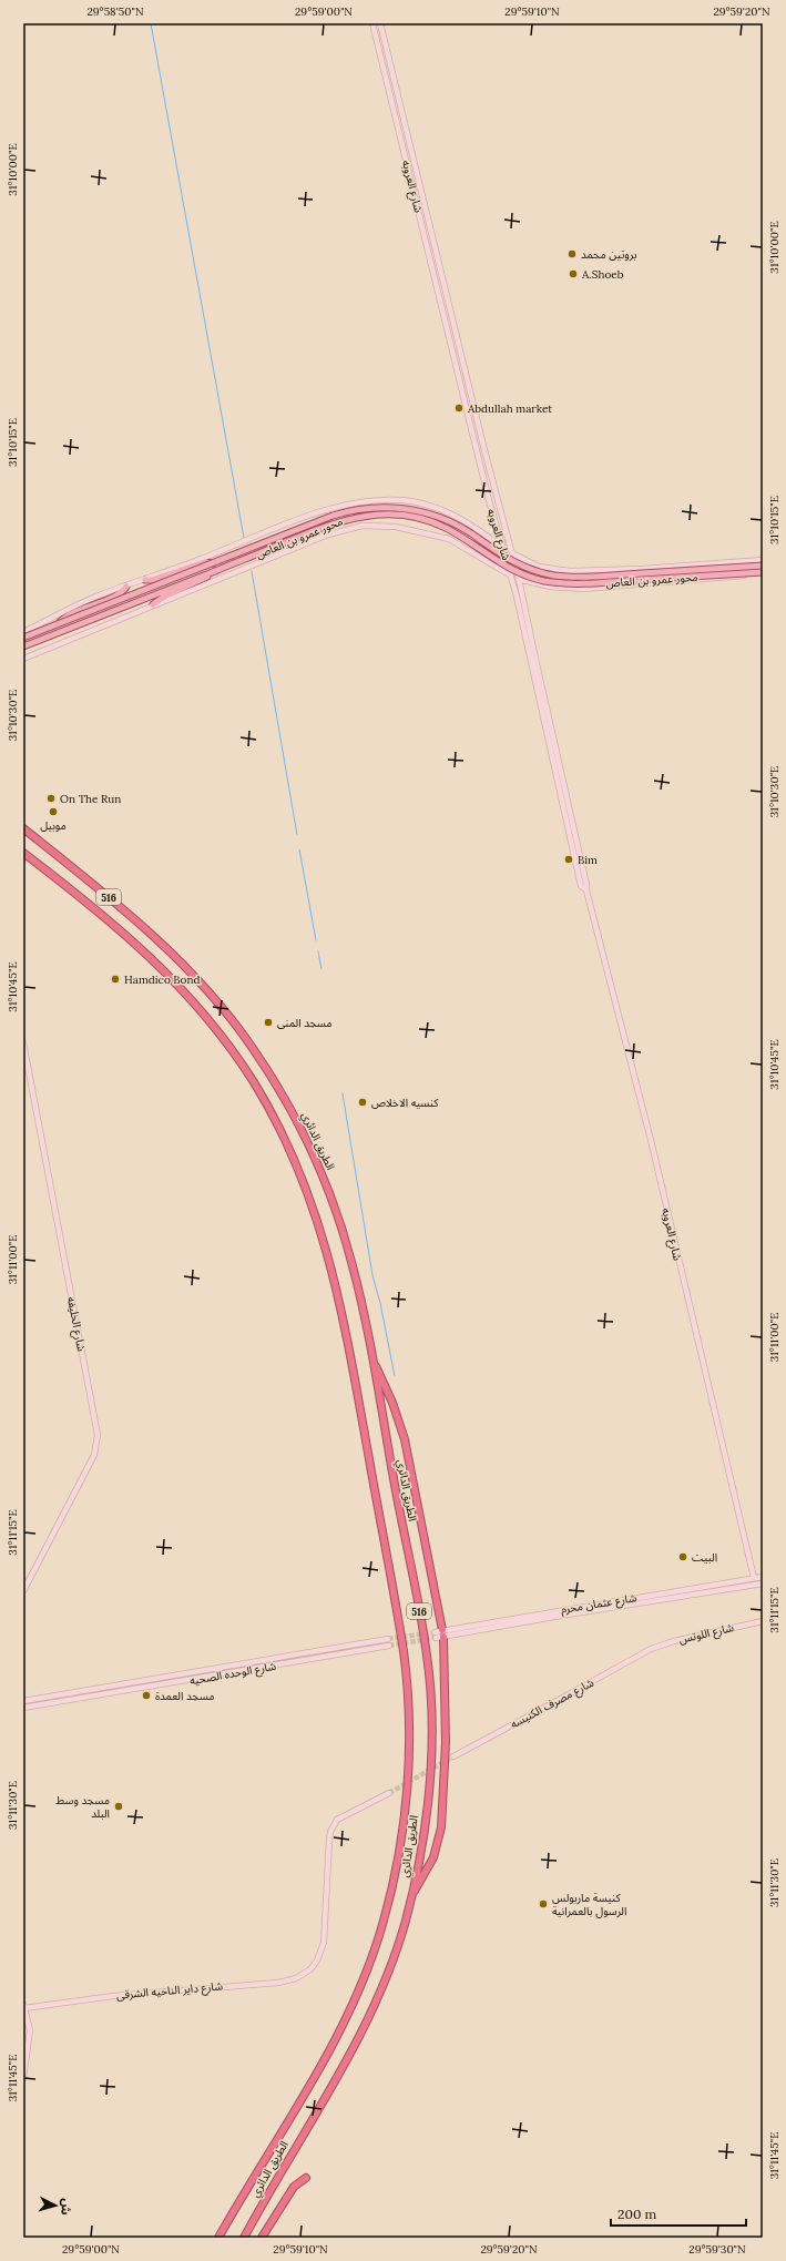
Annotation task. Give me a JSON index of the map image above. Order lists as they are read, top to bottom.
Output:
{
  "streets": {
    "highway": ["516", "الطريق الدائري"],
    "main road": ["محور عمرو بن العاص"],
    "street": [
      "شارع العروبه",
      "شارع الخليفه",
      "شارع عثمان محرم",
      "شارع اللوتس",
      "شارع الوحده الصحيه",
      "شارع مصرف الكنيسه",
      "شارع داير الناحيه الشرقى"
    ]
  },
  "crossings": [
    ["شارع العروبه", "شارع عثمان محرم"],
    ["شارع اللوتس", "شارع مصرف الكنيسه"]
  ],
  "places": [
    "بروتين محمد",
    "A.Shoeb",
    "Abdullah market",
    "On The Run",
    "موبيل",
    "Bim",
    "Hamdico Bond",
    "مسجد المنى",
    "كنسيه الاخلاص",
    "البيت",
    "مسجد العمدة",
    "مسجد وسط البلد",
    "كنيسة ماربولس الرسول بالعمرانية"
  ],
  "scale_bar": "200 m",
  "north": "right",
  "coordinates": [
    "29°58'50\"N",
    "29°59'00\"N",
    "29°59'10\"N",
    "29°59'20\"N",
    "31°10'00\"E",
    "31°10'15\"E",
    "31°10'30\"E",
    "31°10'45\"E",
    "31°11'00\"E",
    "31°11'15\"E",
    "31°11'30\"E",
    "31°11'45\"E",
    "29°59'30\"N"
  ]
}
